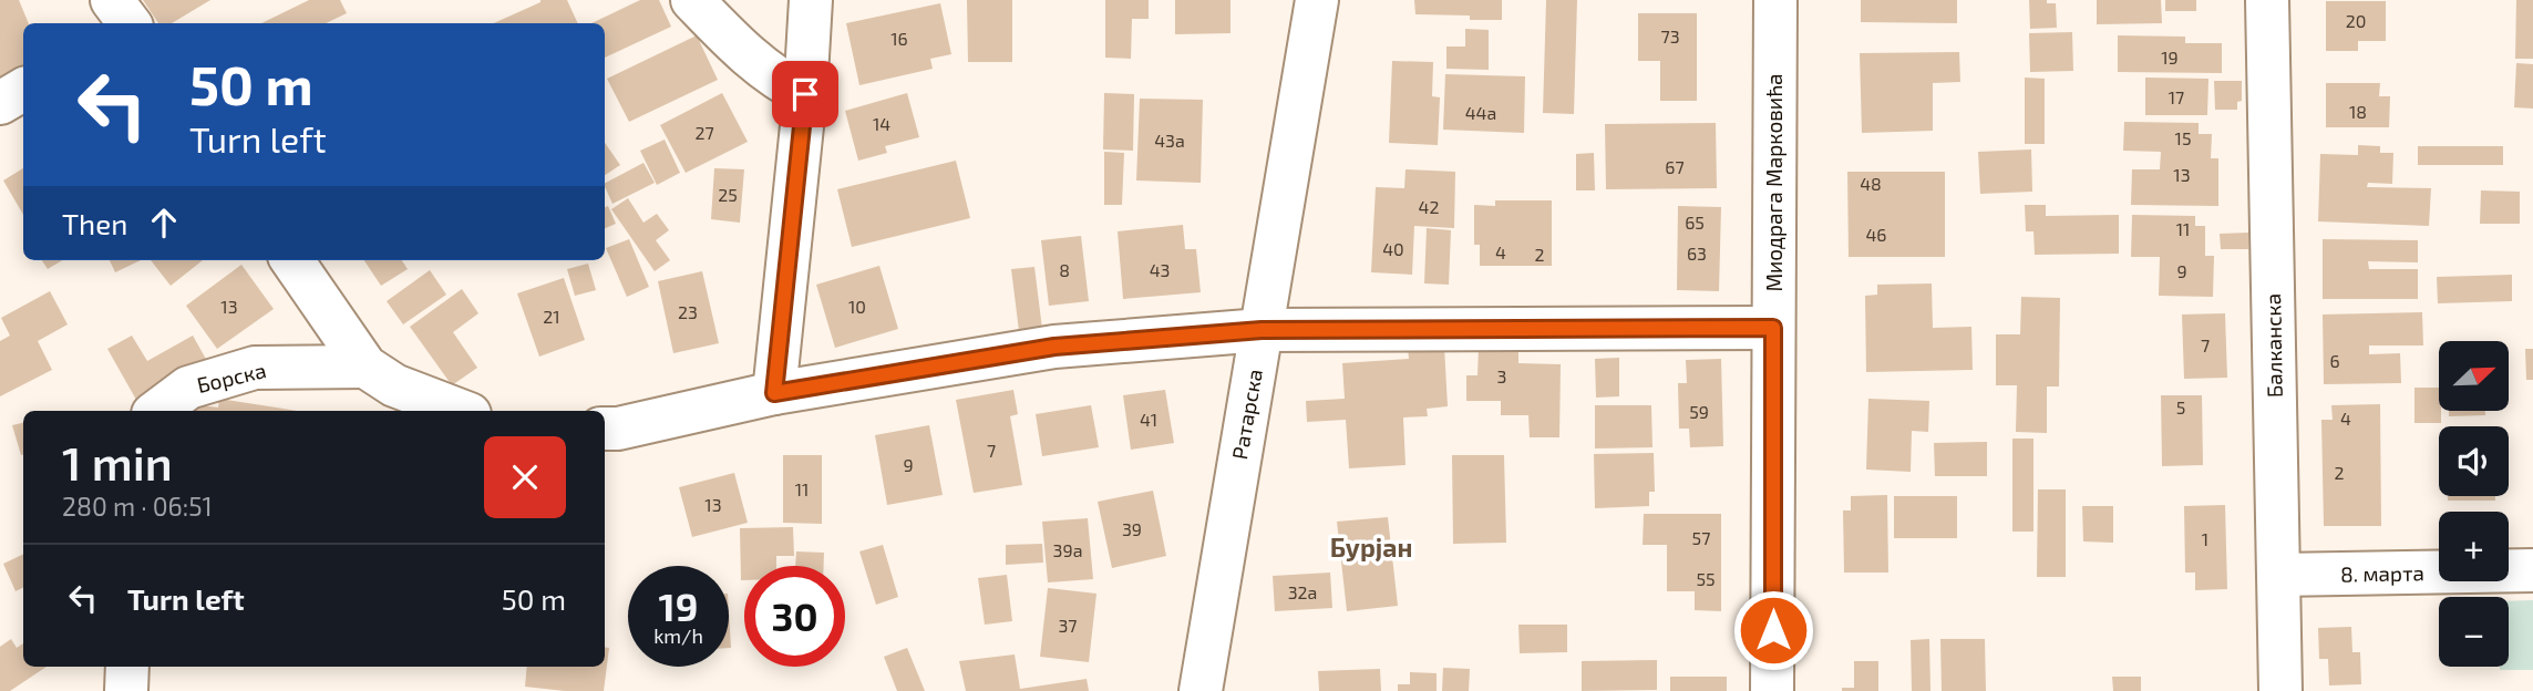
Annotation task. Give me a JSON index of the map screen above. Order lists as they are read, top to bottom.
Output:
{
  "streets": {
    "street": [
      "Миодрага Марковића",
      "Балканска",
      "Борска",
      "Ратарска",
      "8. марта"
    ]
  },
  "crossings": [
    ["Балканска", "8. марта"]
  ],
  "districts": ["Бурјан"],
  "house_numbers": [
    "20",
    "73",
    "16",
    "19",
    "17",
    "18",
    "44a",
    "14",
    "27",
    "15",
    "43a",
    "67",
    "13",
    "48",
    "25",
    "42",
    "65",
    "11",
    "46",
    "40",
    "4",
    "63",
    "2",
    "8",
    "43",
    "9",
    "13",
    "10",
    "23",
    "21",
    "7",
    "6",
    "3",
    "5",
    "59",
    "4",
    "41",
    "7",
    "9",
    "2",
    "11",
    "13",
    "39",
    "57",
    "1",
    "39a",
    "55",
    "32a",
    "37"
  ],
  "north": "top right",
  "page": {
    "turn": ["50 m", "Turn left"],
    "then": "Then",
    "map_buttons": ["+", "−"],
    "heading": ["1 min", "280 m · 06:51"],
    "list": [
      {
        "name": "Turn left",
        "value": "50 m"
      }
    ],
    "speed": "19 km/h",
    "limit": "30"
  }
}
